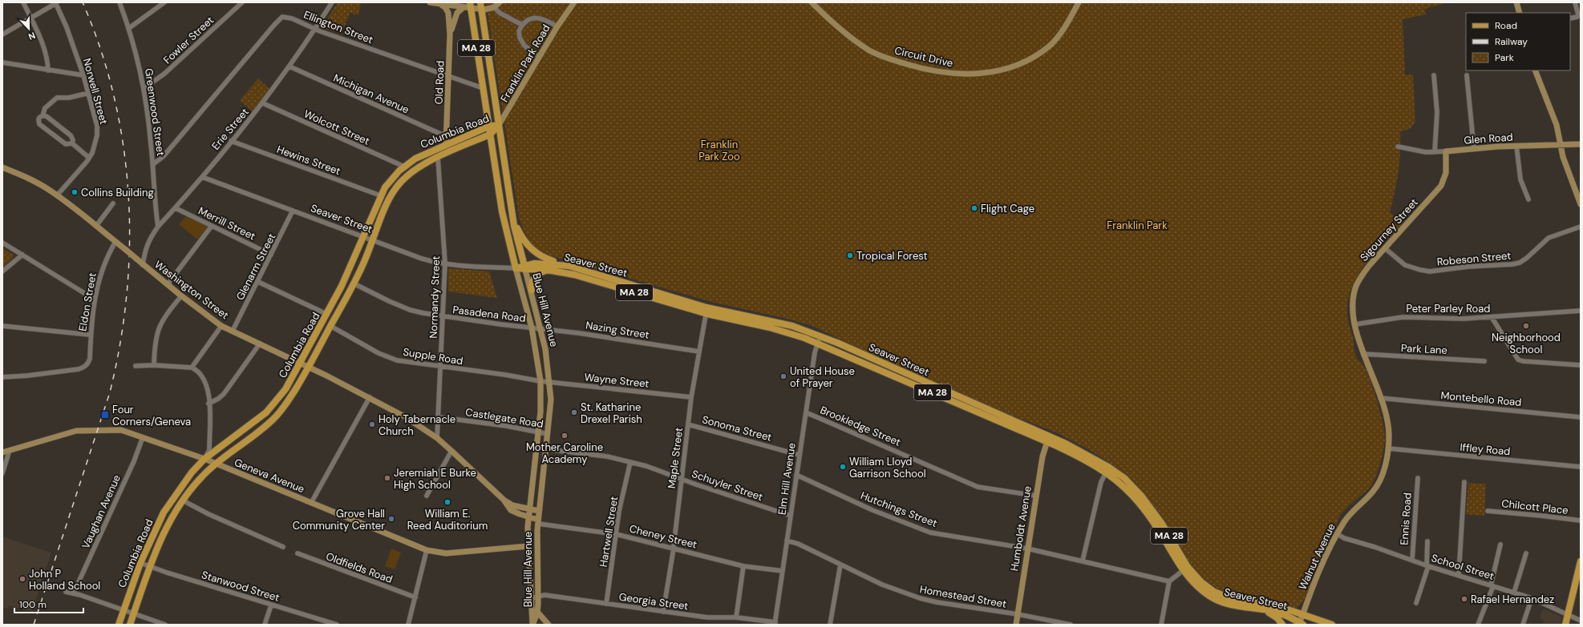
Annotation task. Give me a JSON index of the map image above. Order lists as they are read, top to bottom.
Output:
{
  "streets": {
    "main road": [
      "MA 28",
      "Circuit Drive",
      "Franklin Park Road",
      "Old Road",
      "Columbia Road",
      "Glen Road",
      "Seaver Street",
      "Sigourney Street",
      "Washington Street",
      "Blue Hill Avenue",
      "Geneva Avenue",
      "Humboldt Avenue",
      "Walnut Avenue"
    ],
    "street": [
      "Ellington Street",
      "Fowler Street",
      "Norwell Street",
      "Michigan Avenue",
      "Greenwood Street",
      "Wolcott Street",
      "Erie Street",
      "Hewins Street",
      "Merrill Street",
      "Robeson Street",
      "Glenarm Street",
      "Normandy Street",
      "Eldon Street",
      "Peter Parley Road",
      "Pasadena Road",
      "Nazing Street",
      "Park Lane",
      "Supple Road",
      "Wayne Street",
      "Montebello Road",
      "Castlegate Road",
      "Brookledge Street",
      "Sonoma Street",
      "Iffley Road",
      "Maple Street",
      "Elm Hill Avenue",
      "Schuyler Street",
      "Chilcott Place",
      "Hutchings Street",
      "Vaughan Avenue",
      "Ennis Road",
      "Hartwell Street",
      "Cheney Street",
      "School Street",
      "Oldfields Road",
      "Stanwood Street",
      "Homestead Street",
      "Georgia Street"
    ]
  },
  "crossings": [
    ["Ellington Street", "Old Road"],
    ["Ellington Street", "Greenwood Street"],
    ["Ellington Street", "Erie Street"],
    ["Ellington Street", "Blue Hill Avenue"],
    ["Fowler Street", "Greenwood Street"],
    ["MA 28", "Seaver Street"],
    ["MA 28", "Blue Hill Avenue"],
    ["MA 28", "Walnut Avenue"],
    ["Franklin Park Road", "Columbia Road"],
    ["Franklin Park Road", "Blue Hill Avenue"],
    ["Old Road", "Michigan Avenue"],
    ["Old Road", "Columbia Road"],
    ["Norwell Street", "Washington Street"],
    ["Michigan Avenue", "Erie Street"],
    ["Greenwood Street", "Erie Street"],
    ["Wolcott Street", "Erie Street"],
    ["Wolcott Street", "Columbia Road"],
    ["Erie Street", "Hewins Street"],
    ["Erie Street", "Seaver Street"],
    ["Erie Street", "Merrill Street"],
    ["Erie Street", "Washington Street"],
    ["Columbia Road", "Hewins Street"],
    ["Columbia Road", "Seaver Street"],
    ["Columbia Road", "Washington Street"],
    ["Columbia Road", "Normandy Street"],
    ["Columbia Road", "Blue Hill Avenue"],
    ["Columbia Road", "Pasadena Road"],
    ["Columbia Road", "Supple Road"],
    ["Columbia Road", "Geneva Avenue"],
    ["Columbia Road", "Stanwood Street"],
    ["Glen Road", "Sigourney Street"],
    ["Seaver Street", "Glenarm Street"],
    ["Seaver Street", "Normandy Street"],
    ["Seaver Street", "Blue Hill Avenue"],
    ["Seaver Street", "Maple Street"],
    ["Seaver Street", "Elm Hill Avenue"],
    ["Seaver Street", "Humboldt Avenue"],
    ["Seaver Street", "Walnut Avenue"],
    ["Merrill Street", "Glenarm Street"],
    ["Sigourney Street", "Robeson Street"],
    ["Sigourney Street", "Peter Parley Road"],
    ["Sigourney Street", "Walnut Avenue"],
    ["Glenarm Street", "Washington Street"],
    ["Washington Street", "Normandy Street"],
    ["Washington Street", "Eldon Street"],
    ["Washington Street", "Blue Hill Avenue"],
    ["Washington Street", "Cheney Street"],
    ["Normandy Street", "Pasadena Road"],
    ["Normandy Street", "Supple Road"],
    ["Normandy Street", "Castlegate Road"],
    ["Peter Parley Road", "Walnut Avenue"],
    ["Blue Hill Avenue", "Pasadena Road"],
    ["Blue Hill Avenue", "Nazing Street"],
    ["Blue Hill Avenue", "Supple Road"],
    ["Blue Hill Avenue", "Wayne Street"],
    ["Blue Hill Avenue", "Castlegate Road"],
    ["Blue Hill Avenue", "Geneva Avenue"],
    ["Blue Hill Avenue", "Schuyler Street"],
    ["Blue Hill Avenue", "Cheney Street"],
    ["Blue Hill Avenue", "Georgia Street"],
    ["Pasadena Road", "Nazing Street"],
    ["Nazing Street", "Maple Street"],
    ["Park Lane", "Walnut Avenue"],
    ["Supple Road", "Wayne Street"],
    ["Wayne Street", "Maple Street"],
    ["Montebello Road", "Walnut Avenue"],
    ["Brookledge Street", "Elm Hill Avenue"],
    ["Brookledge Street", "Humboldt Avenue"],
    ["Sonoma Street", "Maple Street"],
    ["Sonoma Street", "Elm Hill Avenue"],
    ["Iffley Road", "Walnut Avenue"],
    ["Maple Street", "Schuyler Street"],
    ["Maple Street", "Cheney Street"],
    ["Maple Street", "Georgia Street"],
    ["Geneva Avenue", "Vaughan Avenue"],
    ["Elm Hill Avenue", "Schuyler Street"],
    ["Elm Hill Avenue", "Hutchings Street"],
    ["Elm Hill Avenue", "Cheney Street"],
    ["Elm Hill Avenue", "Homestead Street"],
    ["Elm Hill Avenue", "Georgia Street"],
    ["Schuyler Street", "Hartwell Street"],
    ["Hutchings Street", "Humboldt Avenue"],
    ["Ennis Road", "School Street"],
    ["Humboldt Avenue", "Homestead Street"],
    ["Hartwell Street", "Cheney Street"],
    ["Hartwell Street", "Georgia Street"],
    ["Walnut Avenue", "School Street"]
  ],
  "parks": ["Franklin Park Zoo", "Franklin Park"],
  "places": {
    "other": [
      "Collins Building",
      "Flight Cage",
      "Tropical Forest",
      "Neighborhood School",
      "United House of Prayer",
      "St. Katharine Drexel Parish",
      "Holy Tabernacle Church",
      "Mother Caroline Academy",
      "William Lloyd Garrison School",
      "Jeremiah E Burke High School",
      "William E. Reed Auditorium",
      "Grove Hall Community Center",
      "John P Holland School",
      "Rafael Hernandez"
    ],
    "transit": ["Four Corners/Geneva"]
  },
  "legend": ["Road", "Railway", "Park"],
  "scale_bar": "100 m",
  "north": "bottom"
}
